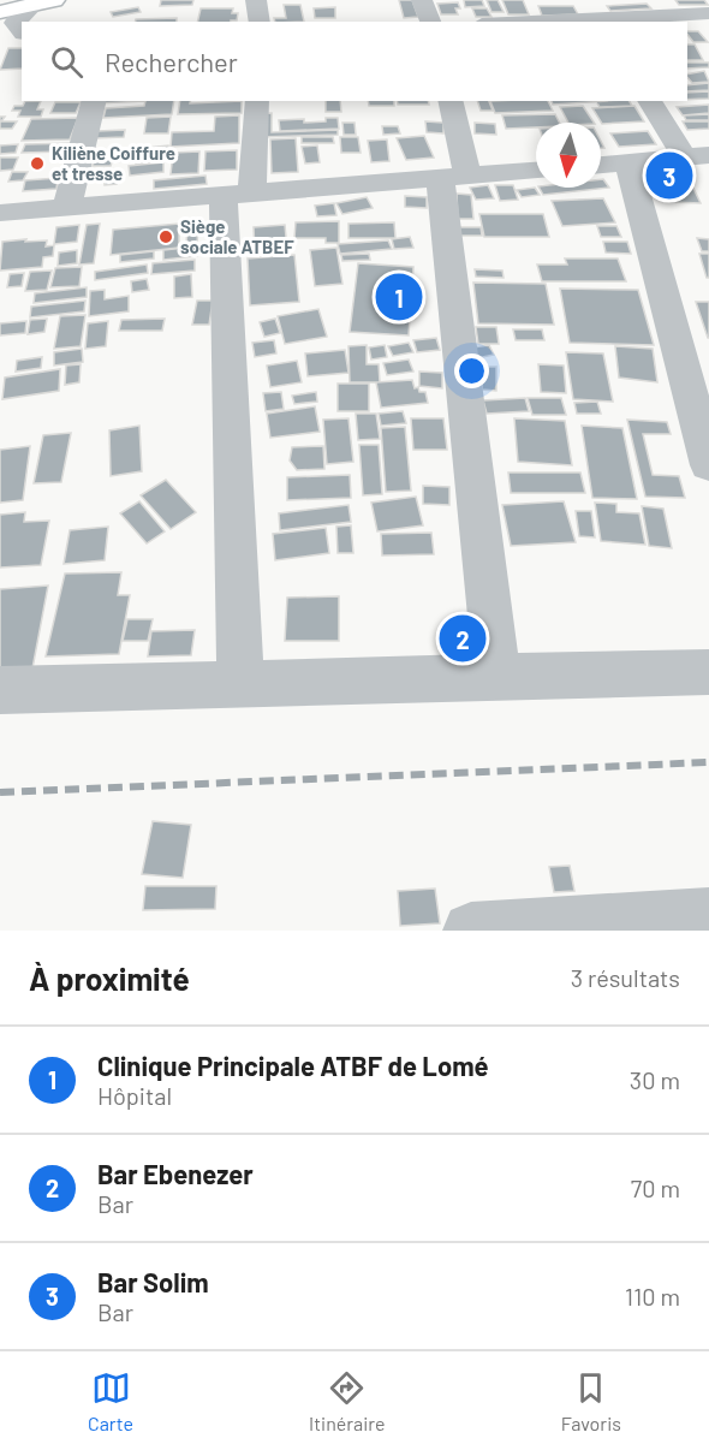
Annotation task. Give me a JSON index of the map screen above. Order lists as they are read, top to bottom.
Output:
{
  "places": ["Kiliène Coiffure et tresse", "Siège sociale ATBEF"],
  "north": "bottom",
  "page": {
    "search": "Rechercher",
    "pins": ["3", "1", "2"],
    "heading": ["À proximité", "3 résultats"],
    "list": [
      {
        "mark": "1",
        "name": "Clinique Principale ATBF de Lomé",
        "note": "Hôpital",
        "value": "30 m"
      },
      {
        "mark": "2",
        "name": "Bar Ebenezer",
        "note": "Bar",
        "value": "70 m"
      },
      {
        "mark": "3",
        "name": "Bar Solim",
        "note": "Bar",
        "value": "110 m"
      }
    ],
    "nav": ["Carte", "Itinéraire", "Favoris"]
  }
}
